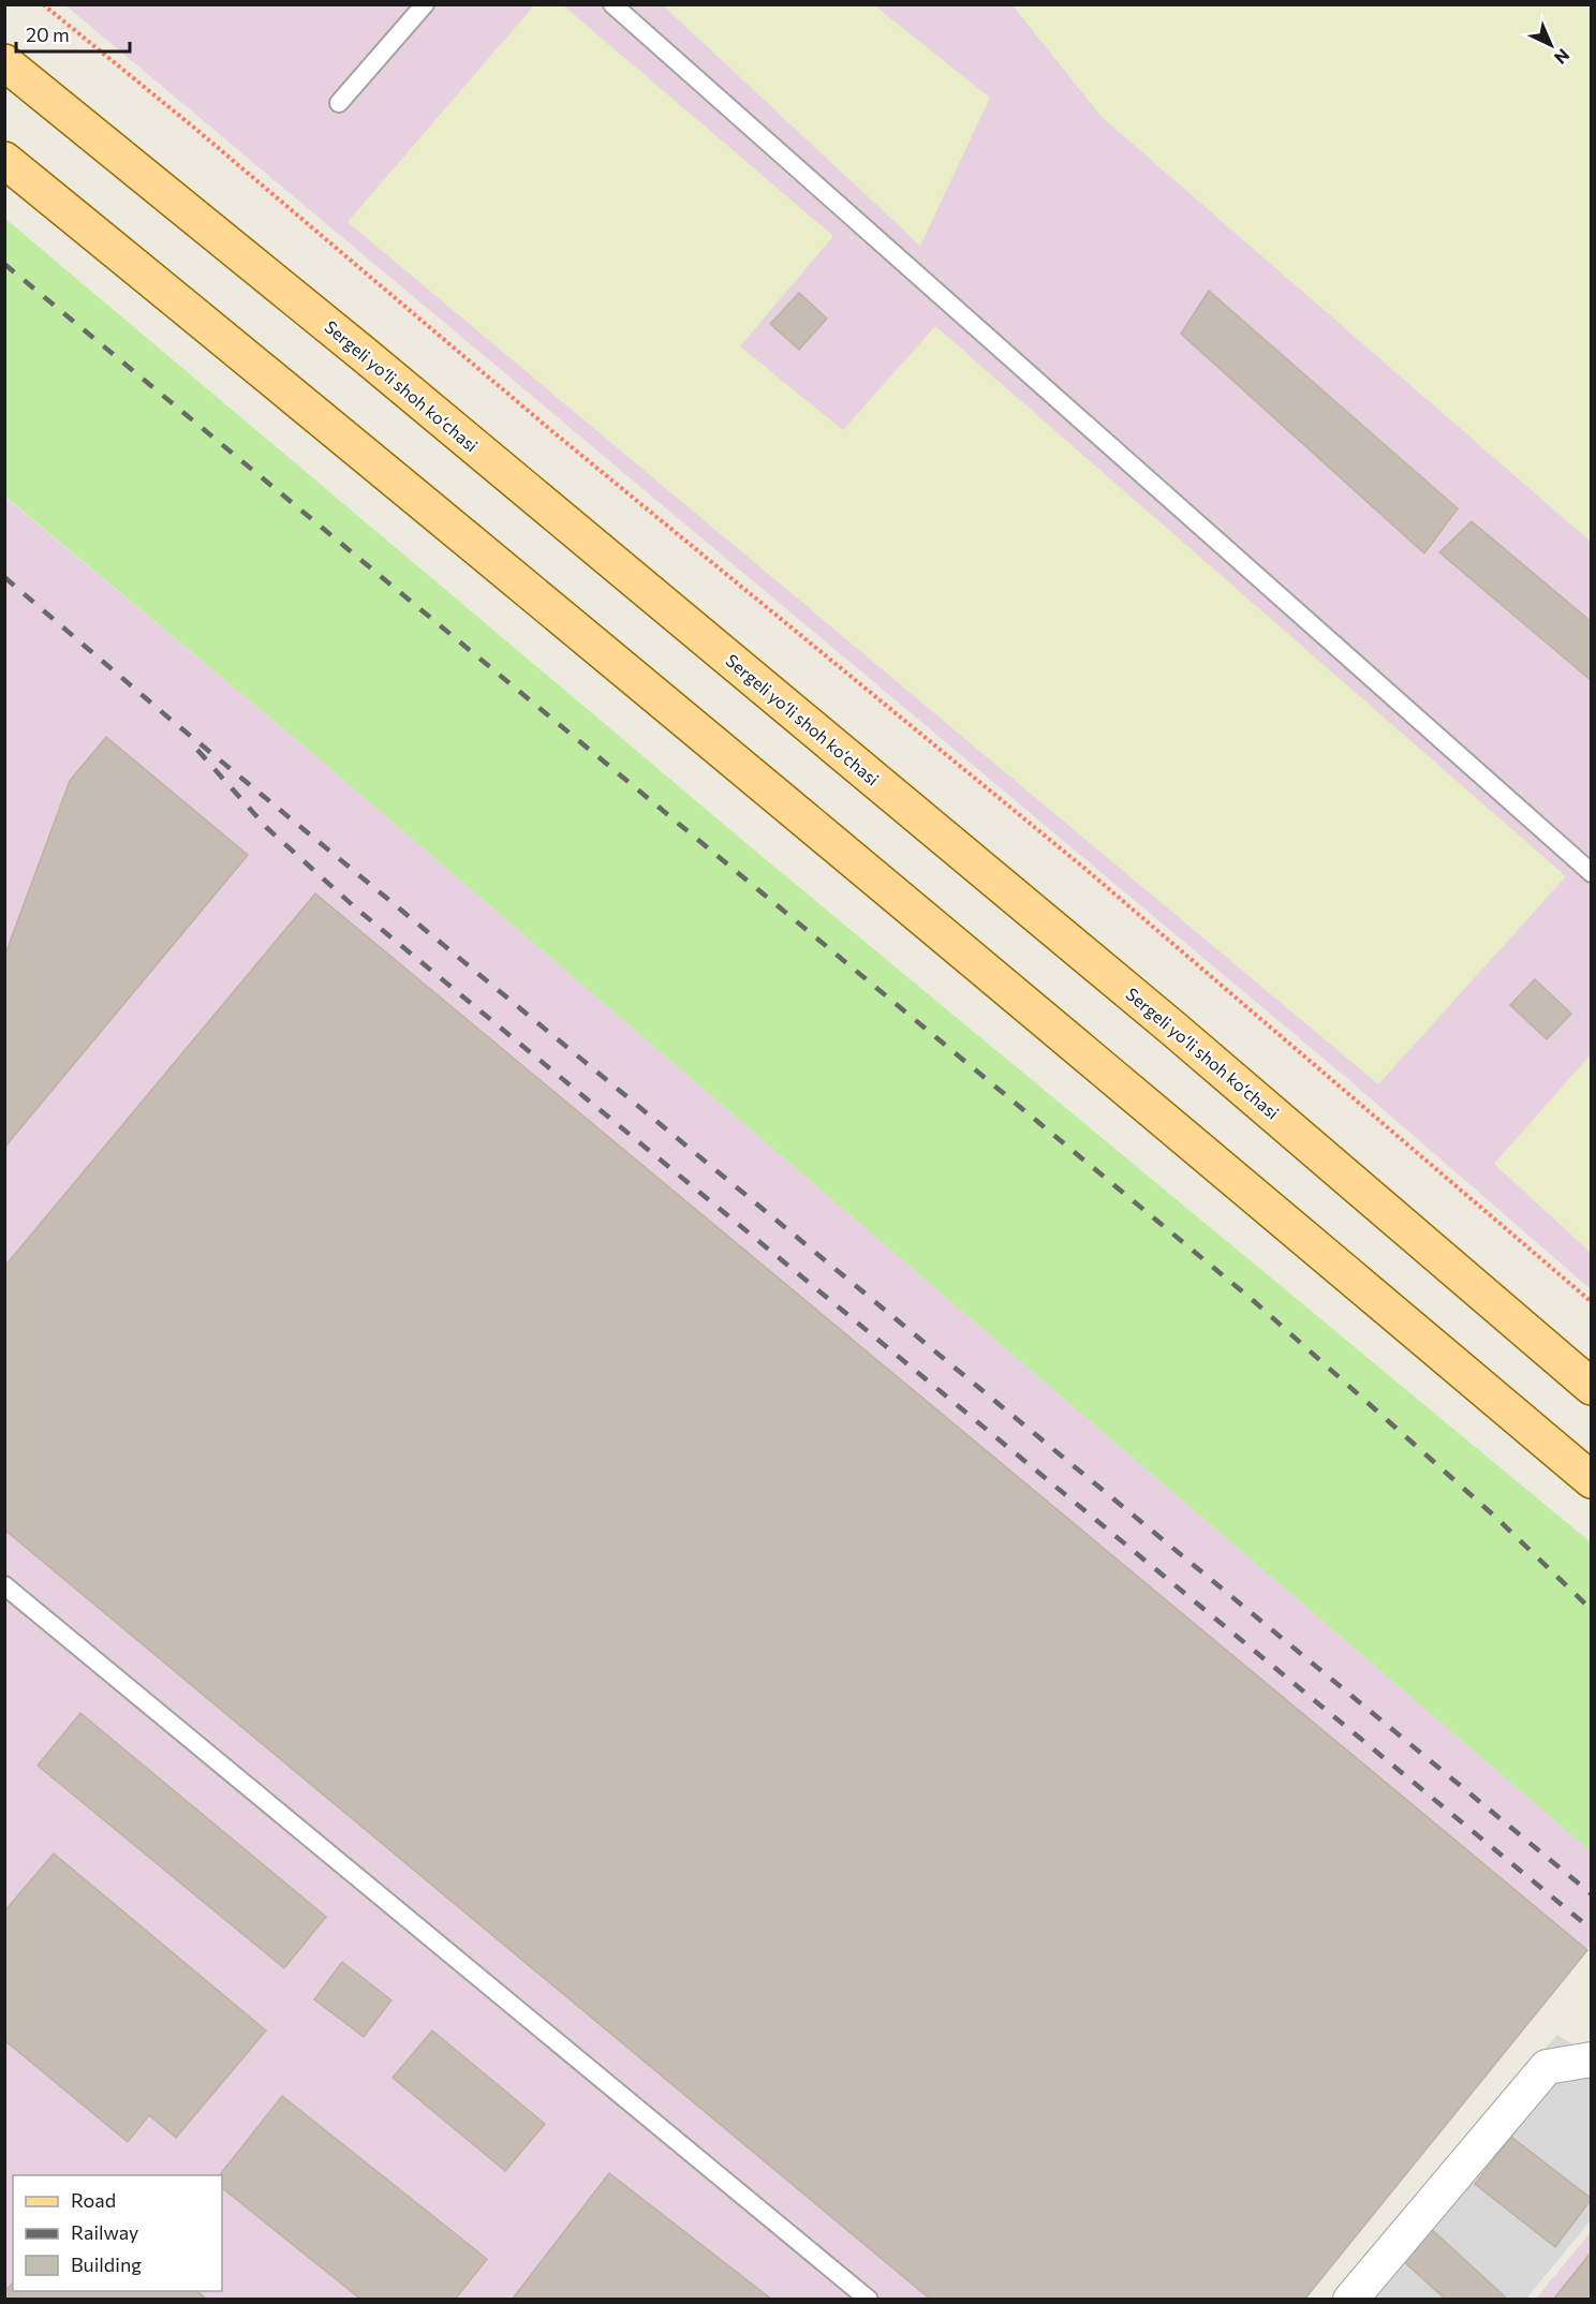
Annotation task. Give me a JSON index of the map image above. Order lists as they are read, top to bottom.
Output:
{
  "streets": {
    "main road": ["Sergeli yo‘li shoh ko‘chasi"]
  },
  "legend": ["Road", "Railway", "Building"],
  "scale_bar": "20 m",
  "north": "bottom right"
}
